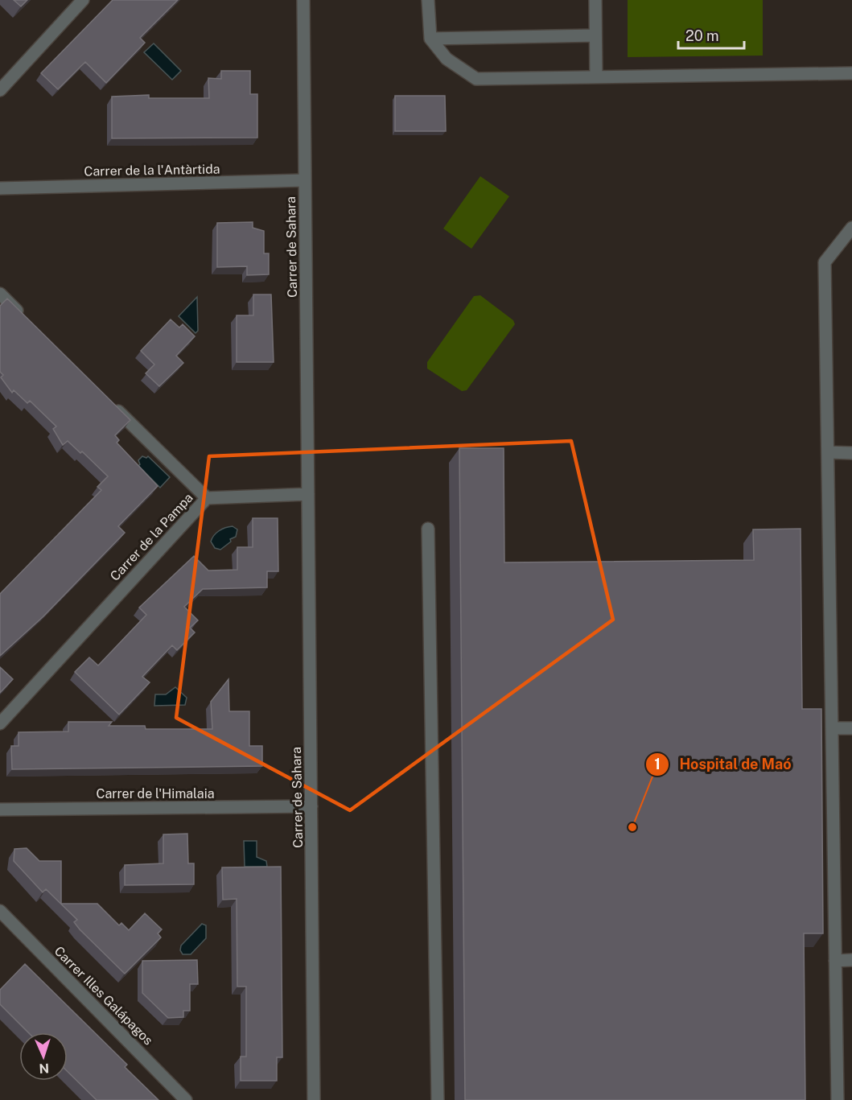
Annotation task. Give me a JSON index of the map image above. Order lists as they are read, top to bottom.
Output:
{
  "streets": {
    "street": [
      "Carrer de la l'Antàrtida",
      "Carrer de Sahara",
      "Carrer de la Pampa",
      "Carrer de l'Himalaia",
      "Carrer Illes Galápagos"
    ]
  },
  "crossings": [
    ["Carrer de la l'Antàrtida", "Carrer de Sahara"],
    ["Carrer de Sahara", "Carrer de l'Himalaia"]
  ],
  "places": ["Hospital de Maó"],
  "scale_bar": "20 m",
  "north": "bottom"
}
